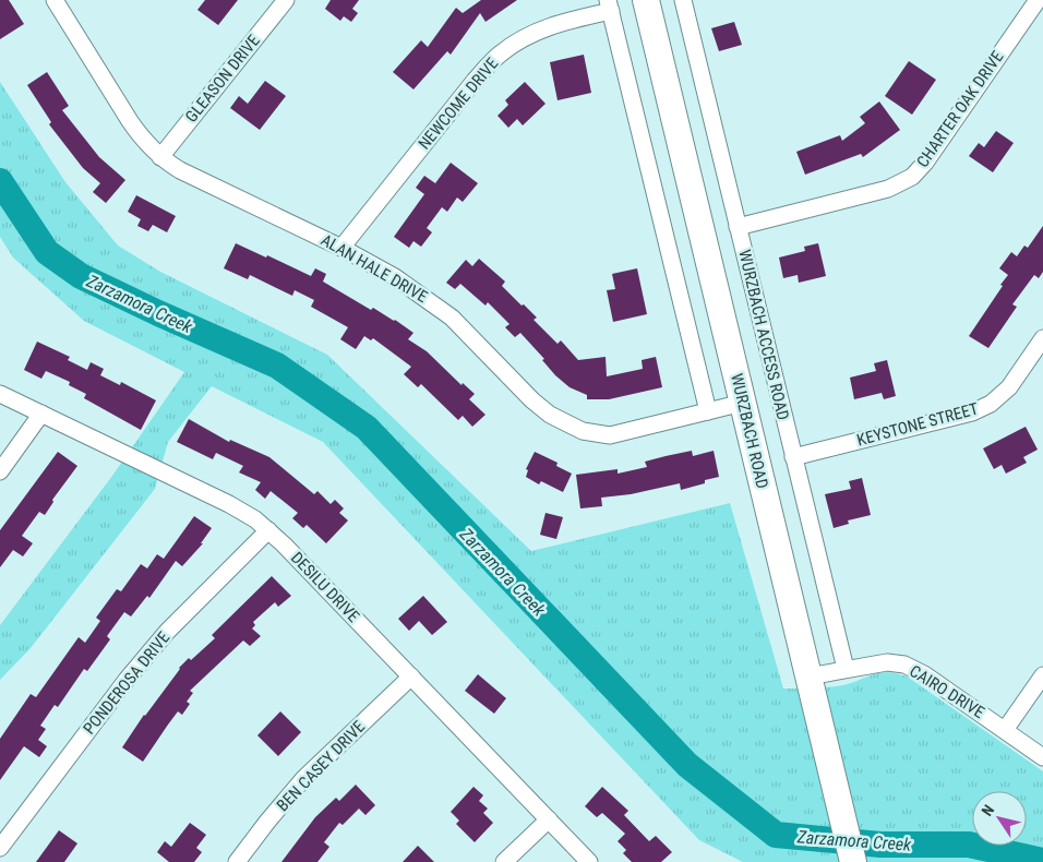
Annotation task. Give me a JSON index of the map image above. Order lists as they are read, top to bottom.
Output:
{
  "streets": {
    "main road": ["WURZBACH ROAD"],
    "street": [
      "GLEASON DRIVE",
      "NEWCOME DRIVE",
      "CHARTER OAK DRIVE",
      "ALAN HALE DRIVE",
      "WURZBACH ACCESS ROAD",
      "KEYSTONE STREET",
      "DESILU DRIVE",
      "PONDEROSA DRIVE",
      "CAIRO DRIVE",
      "BEN CASEY DRIVE"
    ]
  },
  "crossings": [
    ["GLEASON DRIVE", "ALAN HALE DRIVE"],
    ["NEWCOME DRIVE", "ALAN HALE DRIVE"],
    ["CHARTER OAK DRIVE", "WURZBACH ACCESS ROAD"],
    ["ALAN HALE DRIVE", "WURZBACH ROAD"],
    ["WURZBACH ACCESS ROAD", "KEYSTONE STREET"],
    ["WURZBACH ACCESS ROAD", "CAIRO DRIVE"],
    ["WURZBACH ROAD", "CAIRO DRIVE"],
    ["DESILU DRIVE", "PONDEROSA DRIVE"],
    ["DESILU DRIVE", "BEN CASEY DRIVE"]
  ],
  "water": ["Zarzamora Creek"],
  "north": "top left"
}
